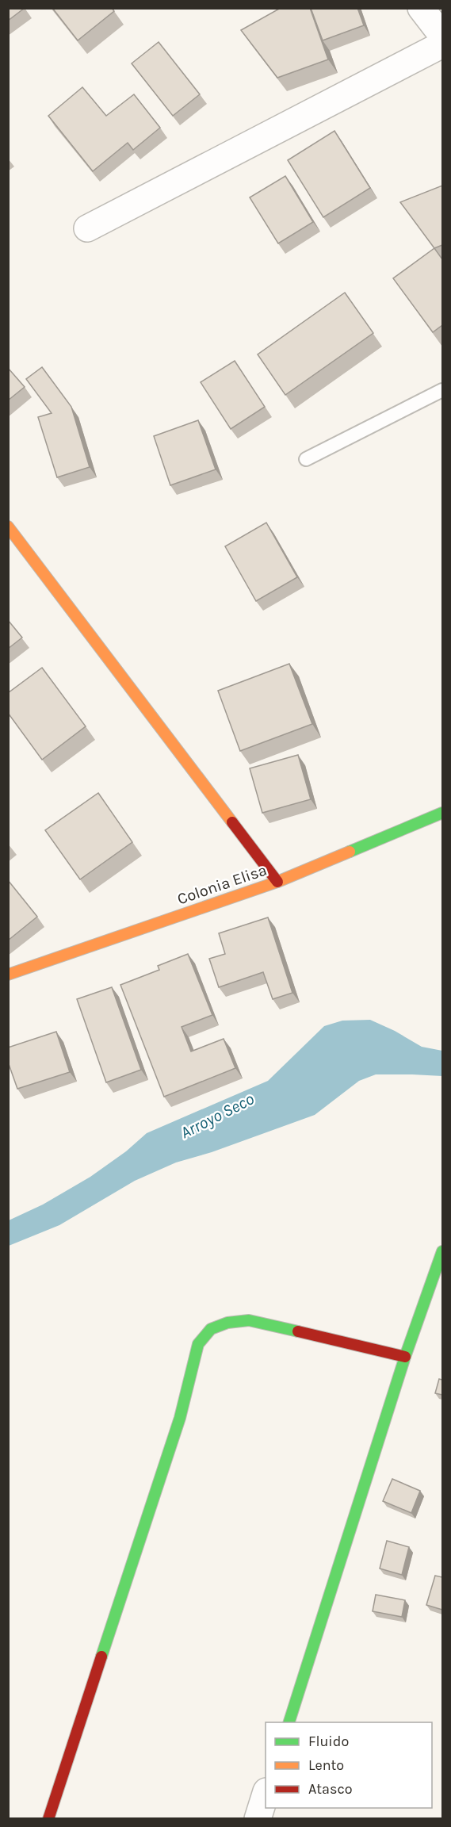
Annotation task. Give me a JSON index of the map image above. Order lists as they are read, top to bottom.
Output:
{
  "streets": {
    "street": ["Colonia Elisa"]
  },
  "water": ["Arroyo Seco"],
  "legend": ["Fluido", "Lento", "Atasco"]
}
